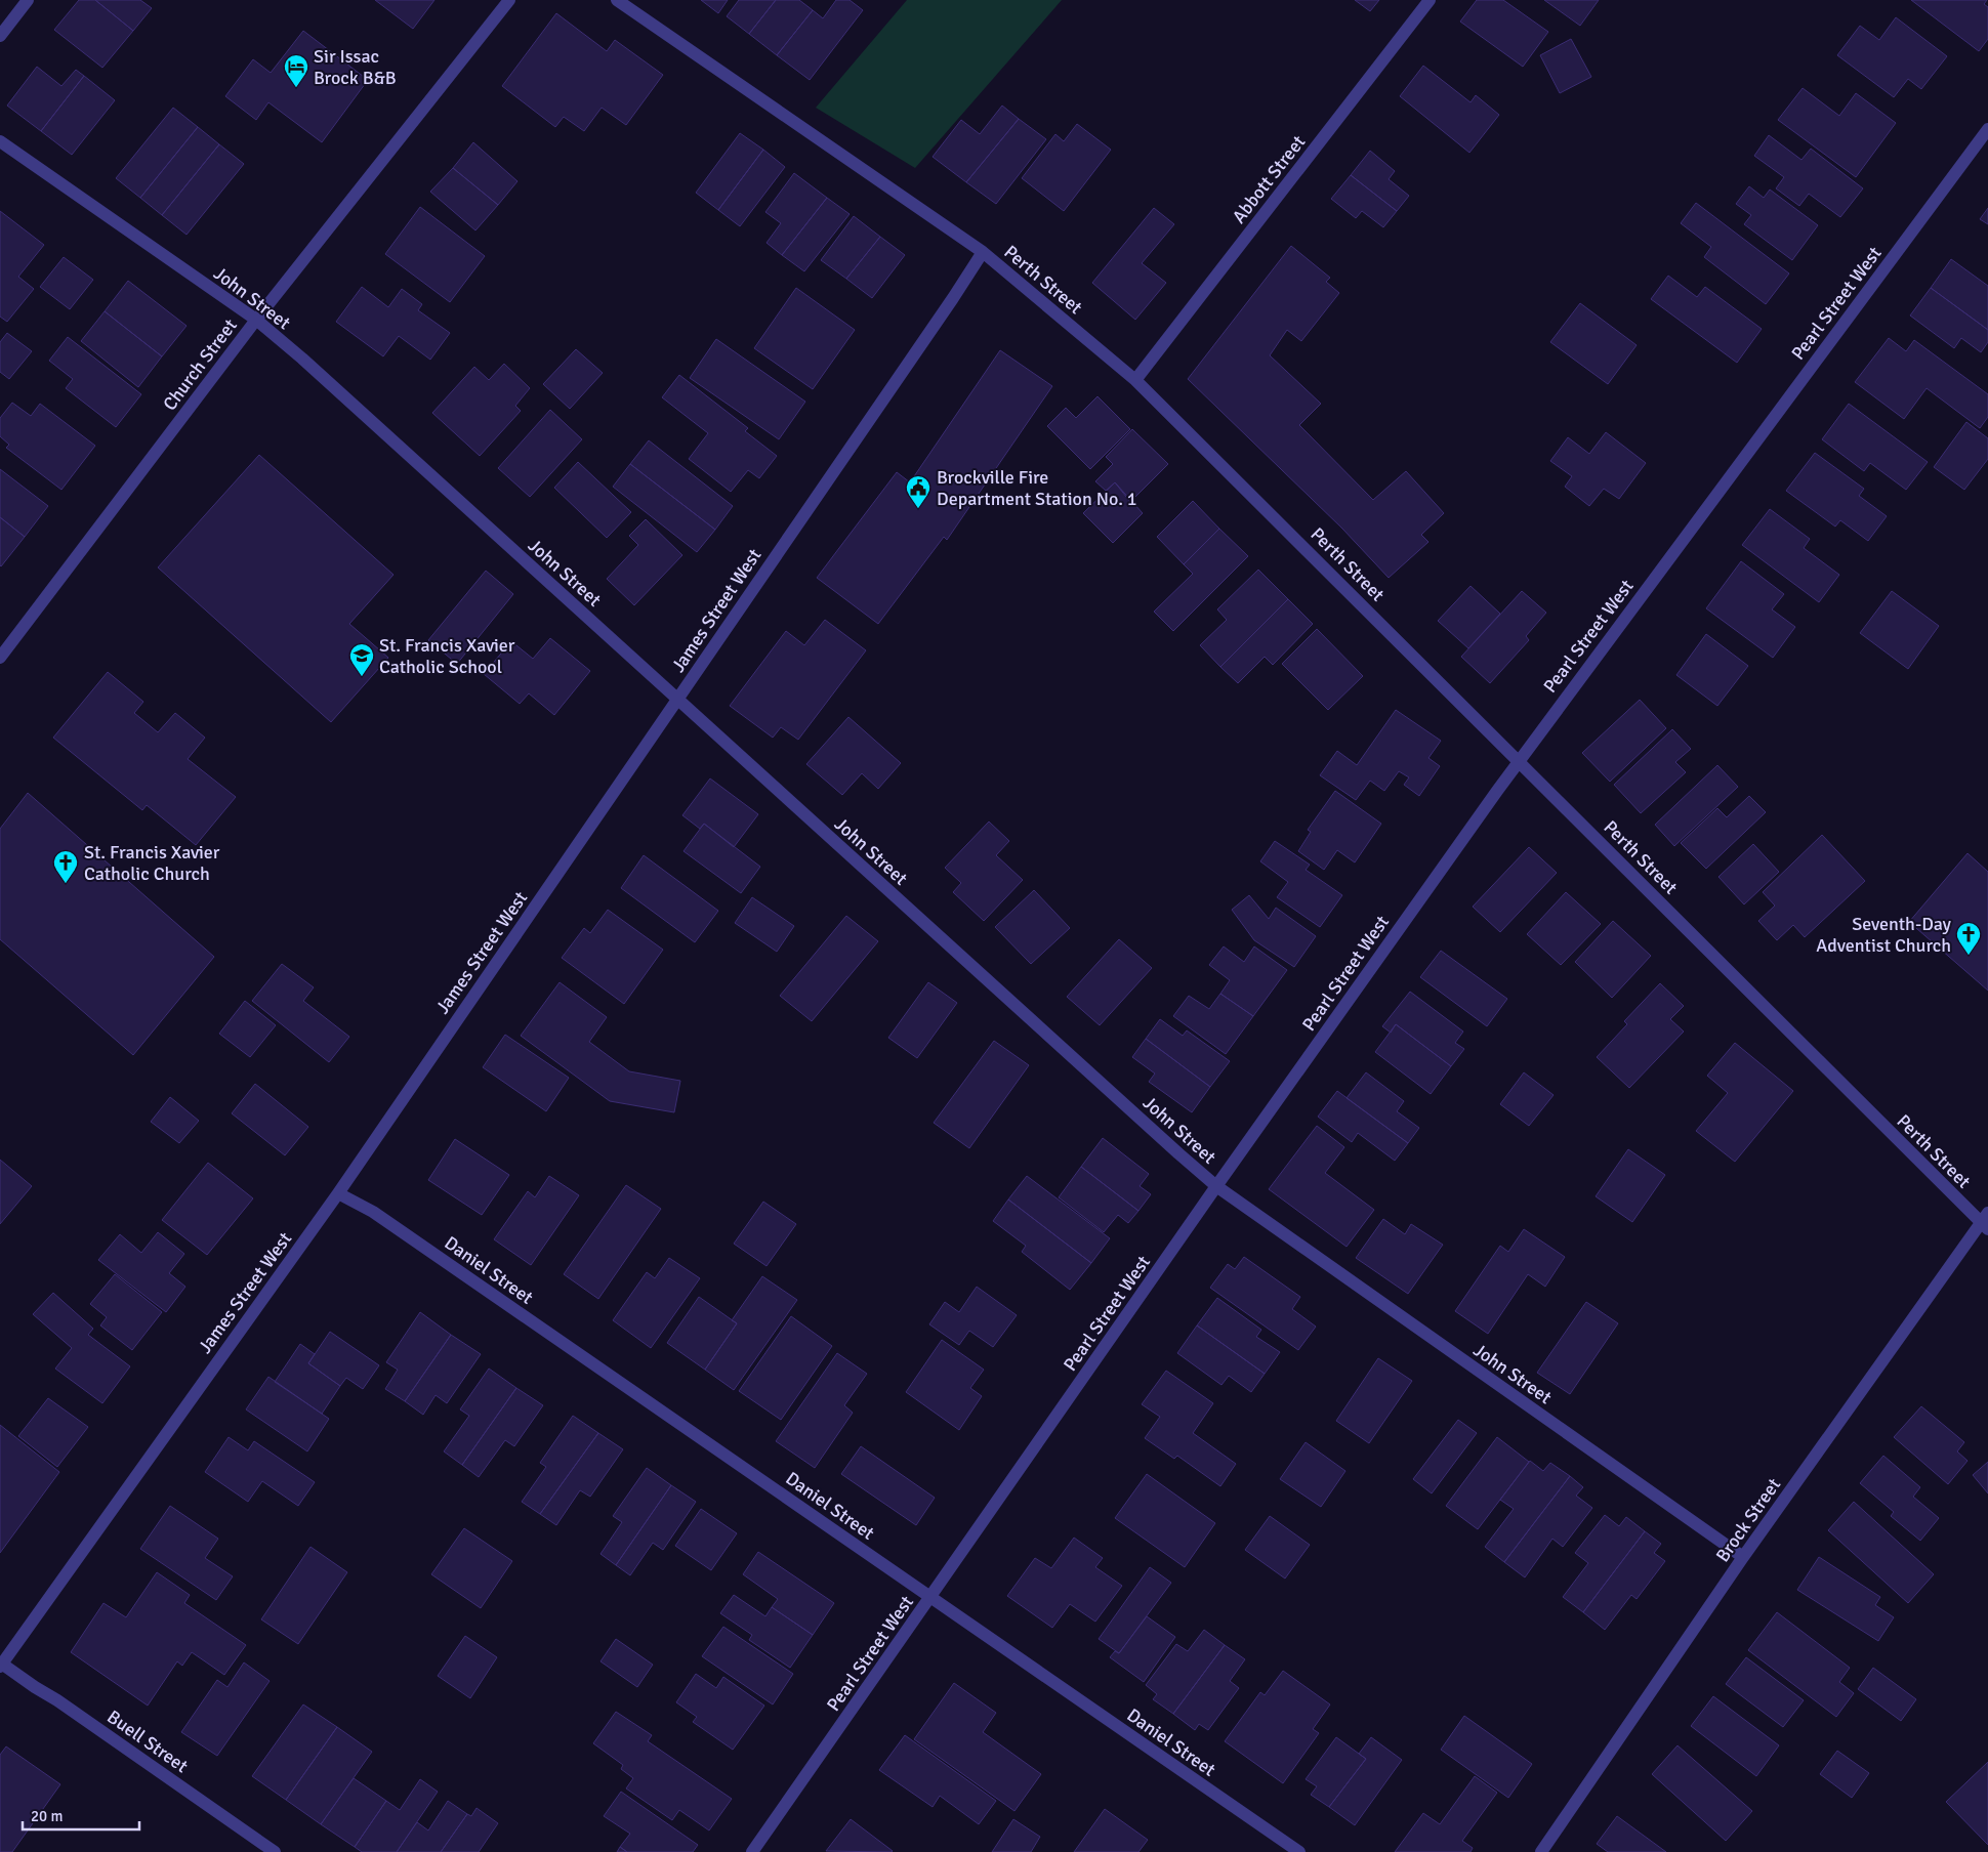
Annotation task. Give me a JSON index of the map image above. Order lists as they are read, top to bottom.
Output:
{
  "streets": {
    "street": [
      "Abbott Street",
      "Perth Street",
      "John Street",
      "Pearl Street West",
      "Church Street",
      "James Street West",
      "Daniel Street",
      "Brock Street",
      "Buell Street"
    ]
  },
  "crossings": [
    ["Abbott Street", "Perth Street"],
    ["Perth Street", "Pearl Street West"],
    ["Perth Street", "James Street West"],
    ["Perth Street", "Brock Street"],
    ["John Street", "Pearl Street West"],
    ["John Street", "Church Street"],
    ["John Street", "James Street West"],
    ["John Street", "Brock Street"],
    ["Pearl Street West", "Daniel Street"],
    ["James Street West", "Daniel Street"],
    ["James Street West", "Buell Street"]
  ],
  "places": {
    "hotel": ["Sir Issac Brock B&B"],
    "public building": ["Brockville Fire Department Station No. 1"],
    "school or university": ["St. Francis Xavier Catholic School"],
    "church": ["St. Francis Xavier Catholic Church", "Seventh-Day Adventist Church"]
  },
  "scale_bar": "20 m"
}
